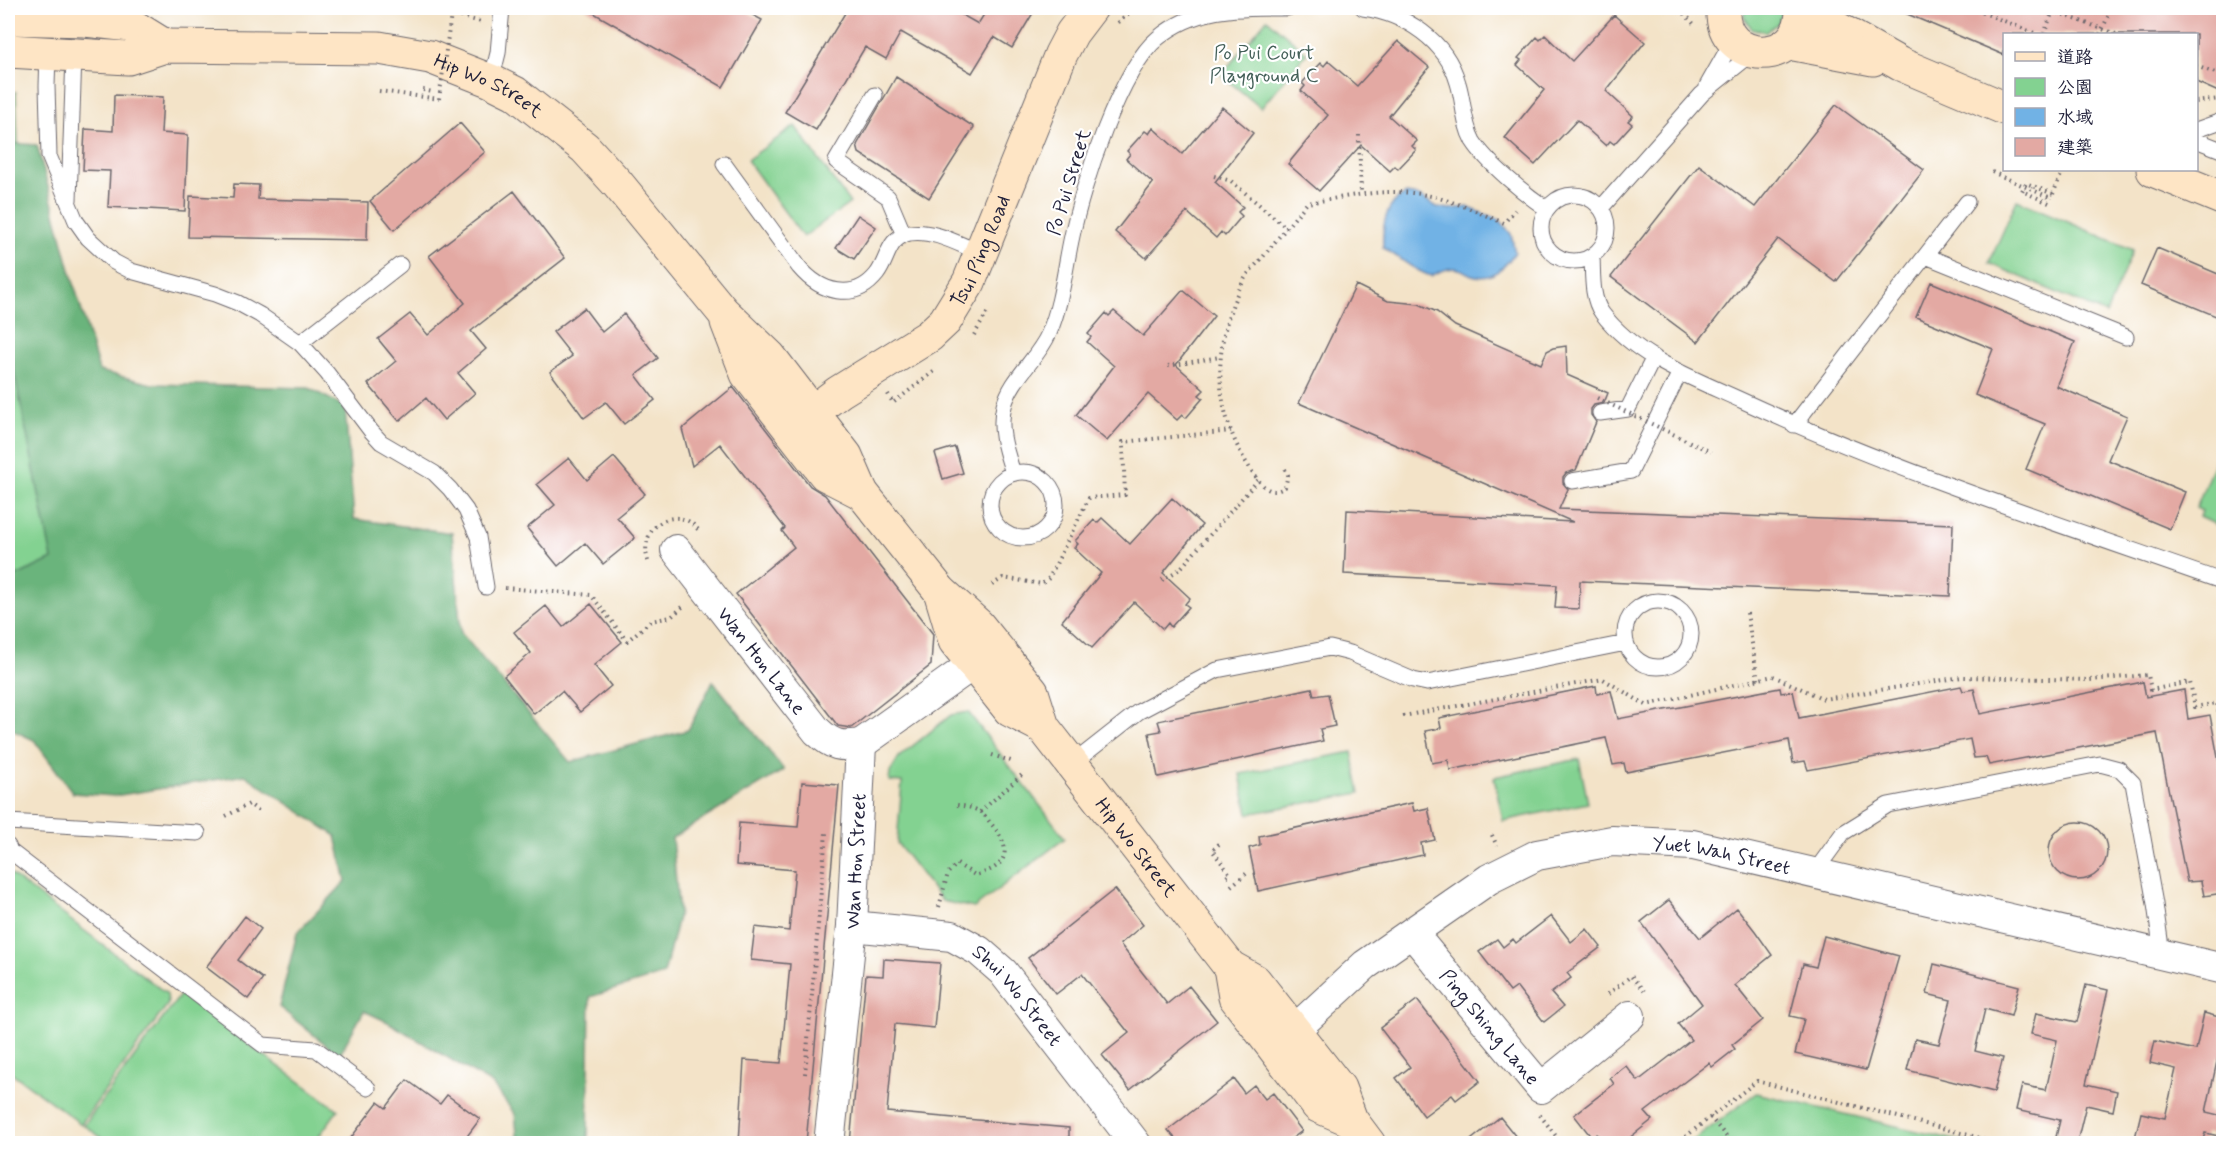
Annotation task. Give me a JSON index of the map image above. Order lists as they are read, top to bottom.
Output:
{
  "streets": {
    "main road": ["Hip Wo Street", "Tsui Ping Road"],
    "street": [
      "Wan Hon Lane",
      "Yuet Wah Street",
      "Wan Hon Street",
      "Shui Wo Street",
      "Ping Shing Lane"
    ],
    "lane": ["Po Pui Street"]
  },
  "crossings": [
    ["Hip Wo Street", "Tsui Ping Road"],
    ["Hip Wo Street", "Yuet Wah Street"],
    ["Wan Hon Lane", "Wan Hon Street"],
    ["Yuet Wah Street", "Ping Shing Lane"],
    ["Wan Hon Street", "Shui Wo Street"]
  ],
  "parks": ["Po Pui Court Playground C"],
  "legend": [
    "道路",
    "公園",
    "水域",
    "建築"
  ]
}
